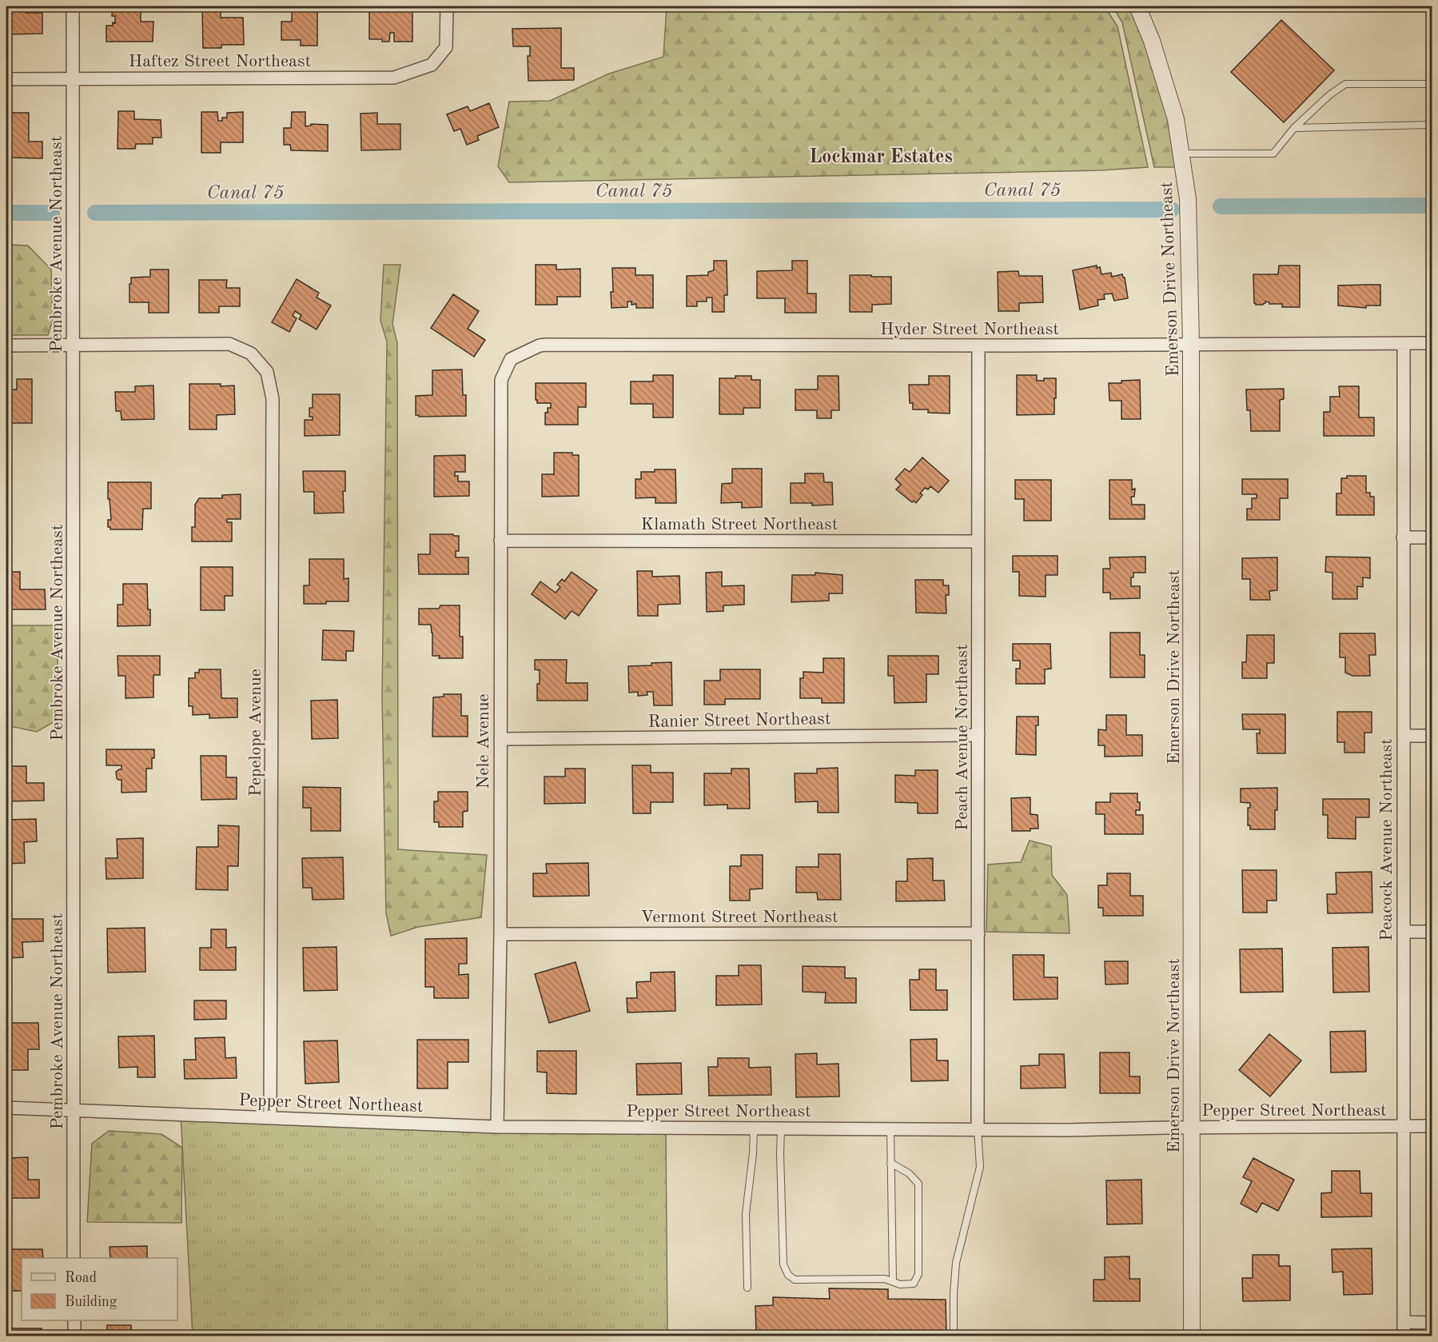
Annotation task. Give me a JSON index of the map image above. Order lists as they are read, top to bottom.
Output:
{
  "streets": {
    "street": [
      "Haftez Street Northeast",
      "Pembroke Avenue Northeast",
      "Emerson Drive Northeast",
      "Hyder Street Northeast",
      "Klamath Street Northeast",
      "Ranier Street Northeast",
      "Pepelope Avenue",
      "Peach Avenue Northeast",
      "Nele Avenue",
      "Peacock Avenue Northeast",
      "Vermont Street Northeast",
      "Pepper Street Northeast"
    ]
  },
  "crossings": [
    ["Haftez Street Northeast", "Pembroke Avenue Northeast"],
    ["Pembroke Avenue Northeast", "Pepelope Avenue"],
    ["Pembroke Avenue Northeast", "Pepper Street Northeast"],
    ["Emerson Drive Northeast", "Hyder Street Northeast"],
    ["Emerson Drive Northeast", "Pepper Street Northeast"],
    ["Hyder Street Northeast", "Peach Avenue Northeast"],
    ["Hyder Street Northeast", "Nele Avenue"],
    ["Hyder Street Northeast", "Peacock Avenue Northeast"],
    ["Klamath Street Northeast", "Peach Avenue Northeast"],
    ["Klamath Street Northeast", "Nele Avenue"],
    ["Ranier Street Northeast", "Peach Avenue Northeast"],
    ["Ranier Street Northeast", "Nele Avenue"],
    ["Pepelope Avenue", "Pepper Street Northeast"],
    ["Peach Avenue Northeast", "Vermont Street Northeast"],
    ["Peach Avenue Northeast", "Pepper Street Northeast"],
    ["Nele Avenue", "Vermont Street Northeast"],
    ["Nele Avenue", "Pepper Street Northeast"],
    ["Peacock Avenue Northeast", "Pepper Street Northeast"]
  ],
  "districts": ["Lockmar Estates"],
  "water": ["Canal 75"],
  "legend": ["Road", "Building"]
}
